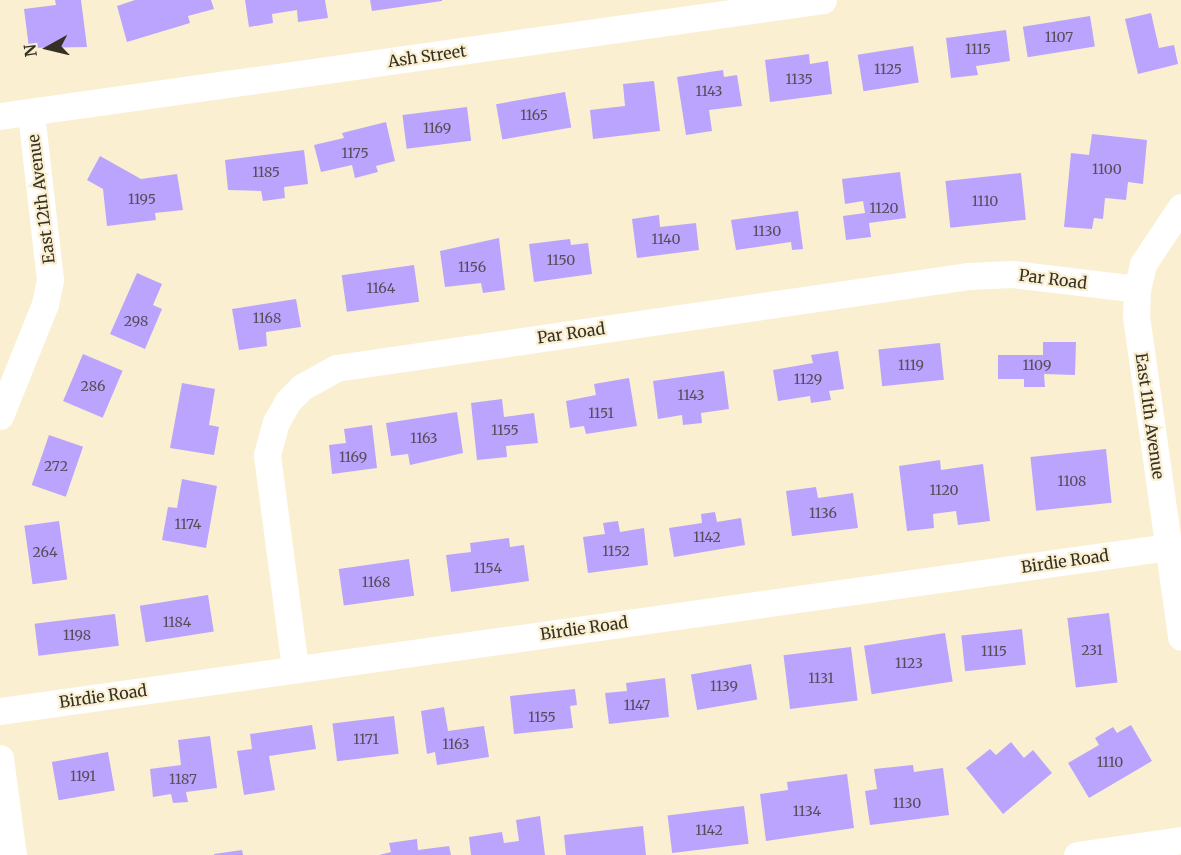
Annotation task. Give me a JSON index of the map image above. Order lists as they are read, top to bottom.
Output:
{
  "streets": {
    "street": [
      "Ash Street",
      "East 12th Avenue",
      "Par Road",
      "East 11th Avenue",
      "Birdie Road"
    ]
  },
  "crossings": [
    ["Ash Street", "East 12th Avenue"],
    ["Par Road", "East 11th Avenue"],
    ["Par Road", "Birdie Road"],
    ["East 11th Avenue", "Birdie Road"]
  ],
  "house_numbers": [
    "1107",
    "1115",
    "1125",
    "1135",
    "1143",
    "1165",
    "1169",
    "1175",
    "1100",
    "1185",
    "1195",
    "1110",
    "1120",
    "1130",
    "1140",
    "1150",
    "1156",
    "1164",
    "1168",
    "298",
    "1119",
    "1109",
    "1129",
    "286",
    "1143",
    "1151",
    "1155",
    "1163",
    "1169",
    "272",
    "1108",
    "1120",
    "1136",
    "1174",
    "1142",
    "1152",
    "264",
    "1154",
    "1168",
    "1184",
    "1198",
    "231",
    "1115",
    "1123",
    "1131",
    "1139",
    "1147",
    "1155",
    "1171",
    "1163",
    "1110",
    "1191",
    "1187",
    "1130",
    "1134",
    "1142"
  ],
  "north": "left"
}
